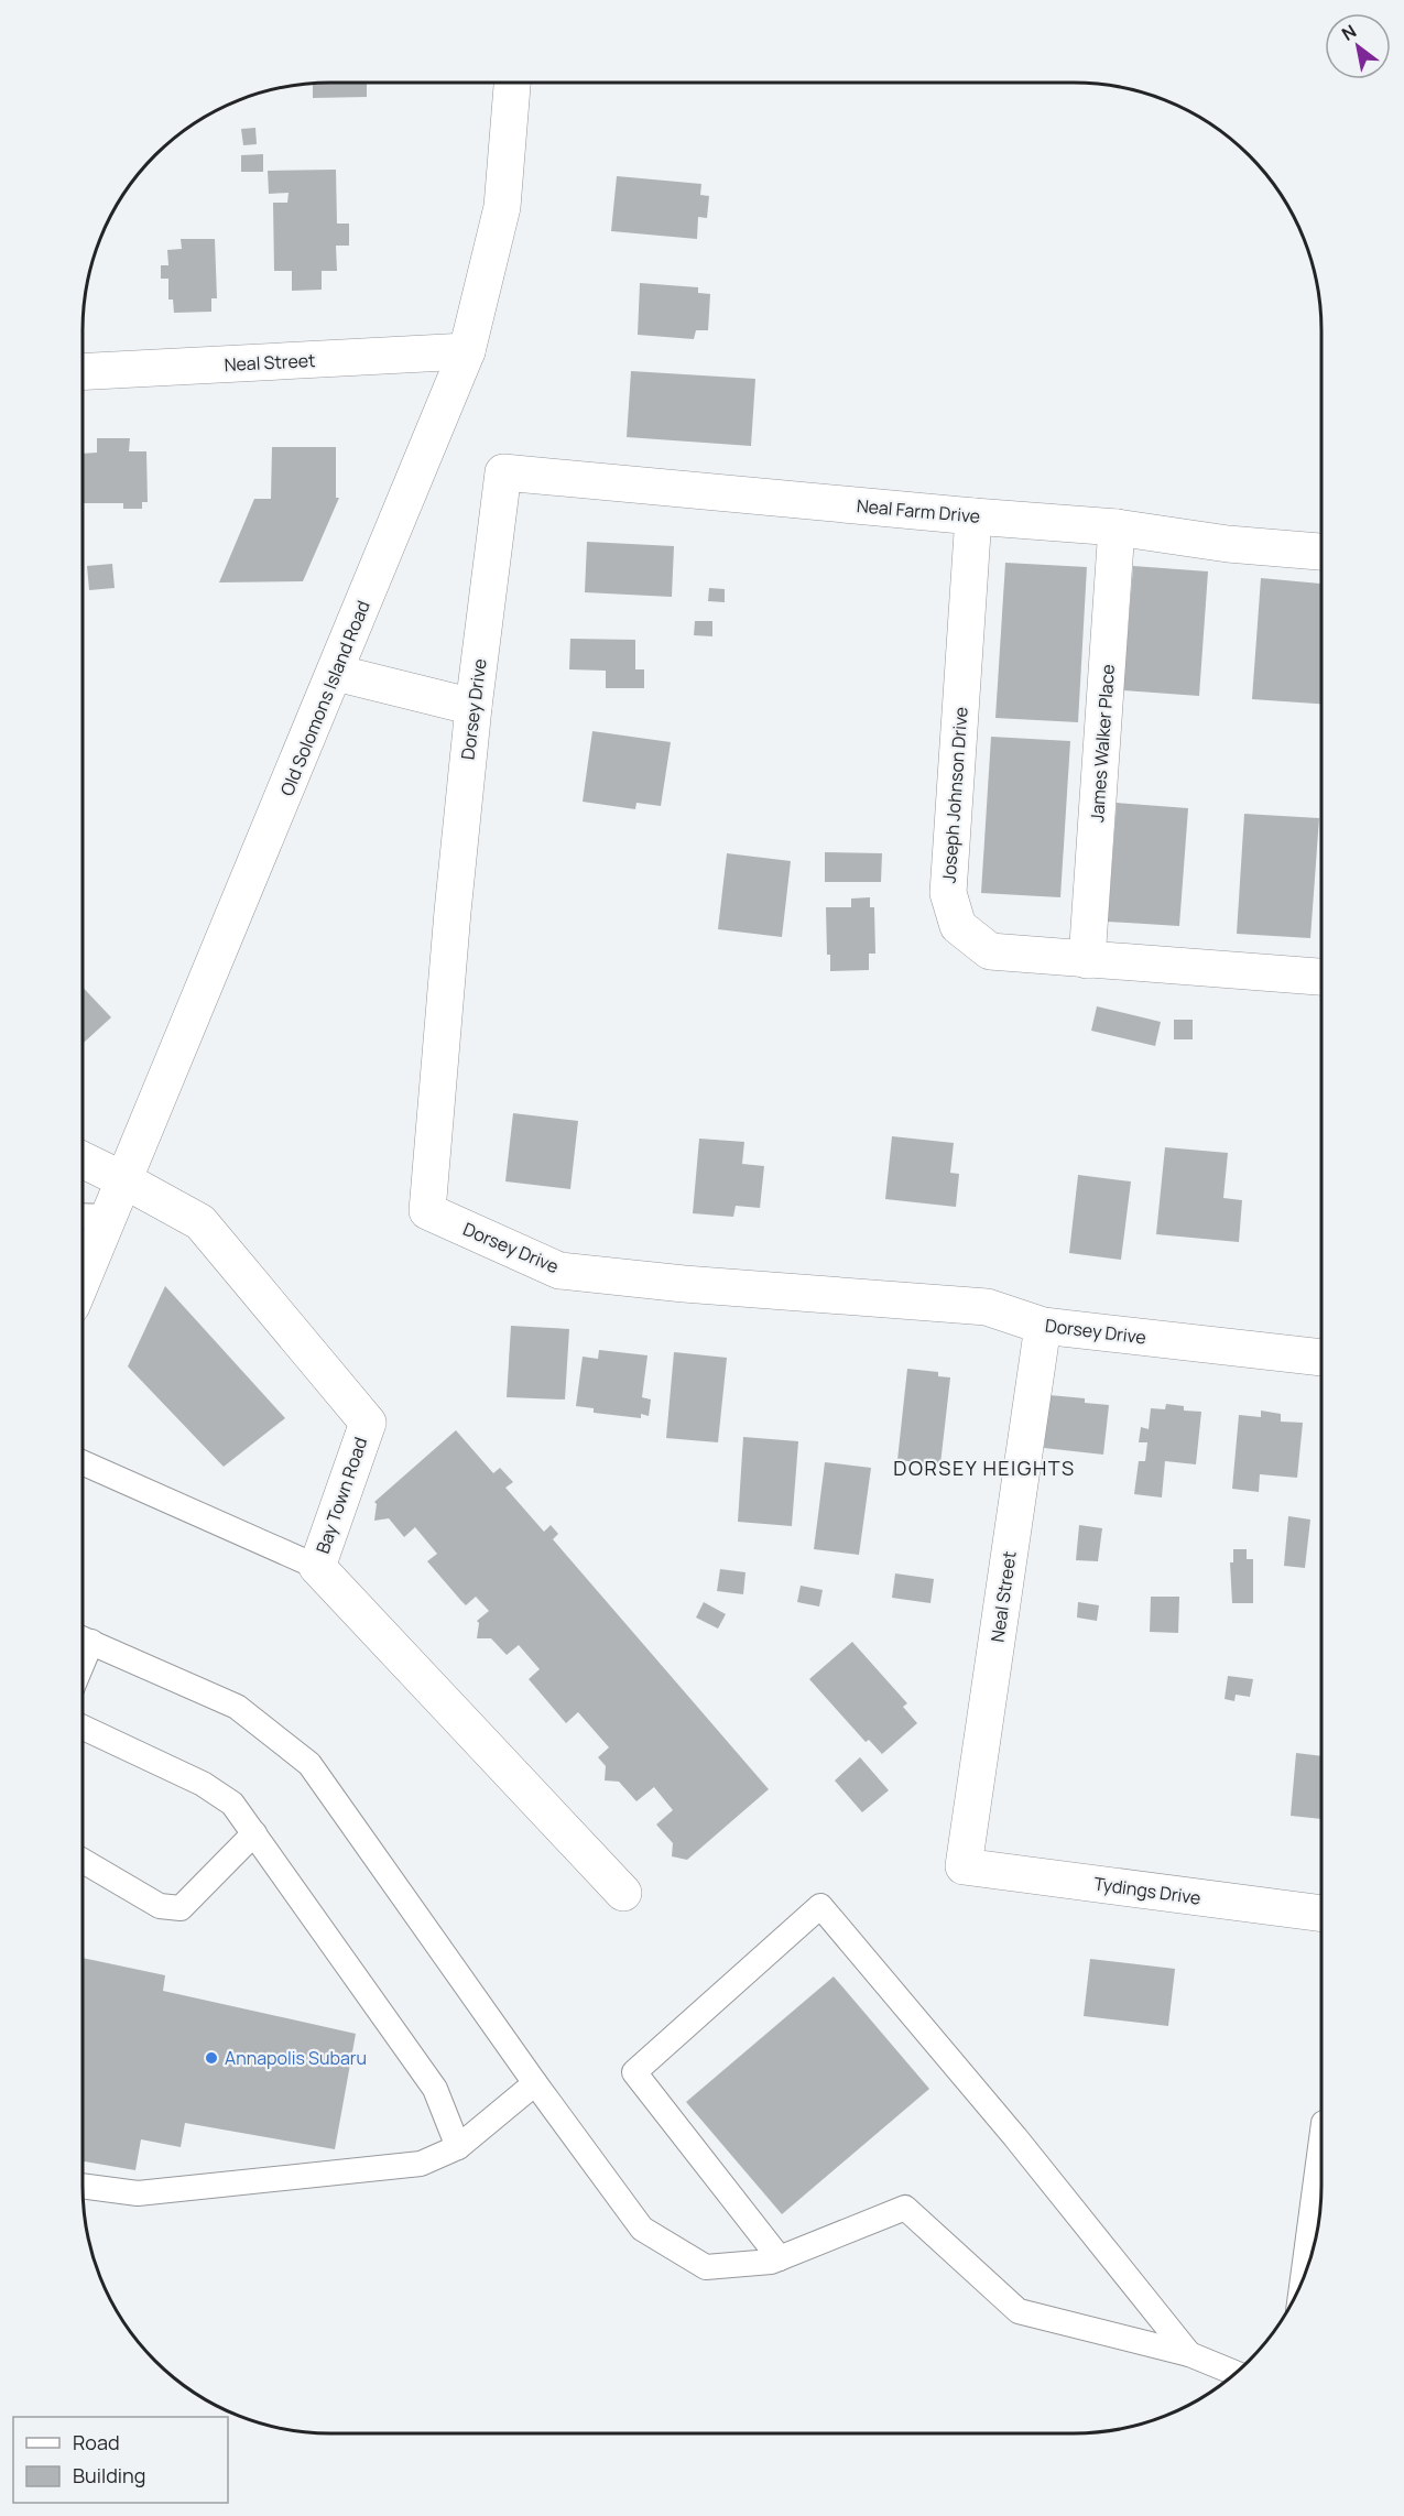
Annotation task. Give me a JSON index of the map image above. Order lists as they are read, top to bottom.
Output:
{
  "streets": {
    "street": [
      "Neal Street",
      "Neal Farm Drive",
      "Old Solomons Island Road",
      "Dorsey Drive",
      "James Walker Place",
      "Joseph Johnson Drive",
      "Bay Town Road",
      "Tydings Drive"
    ]
  },
  "crossings": [
    ["Neal Street", "Old Solomons Island Road"],
    ["Neal Street", "Dorsey Drive"],
    ["Neal Street", "Tydings Drive"],
    ["Neal Farm Drive", "Dorsey Drive"],
    ["Neal Farm Drive", "James Walker Place"],
    ["Neal Farm Drive", "Joseph Johnson Drive"],
    ["Old Solomons Island Road", "Bay Town Road"],
    ["James Walker Place", "Joseph Johnson Drive"]
  ],
  "districts": ["DORSEY HEIGHTS"],
  "places": ["Annapolis Subaru"],
  "legend": ["Road", "Building"],
  "north": "top left"
}
